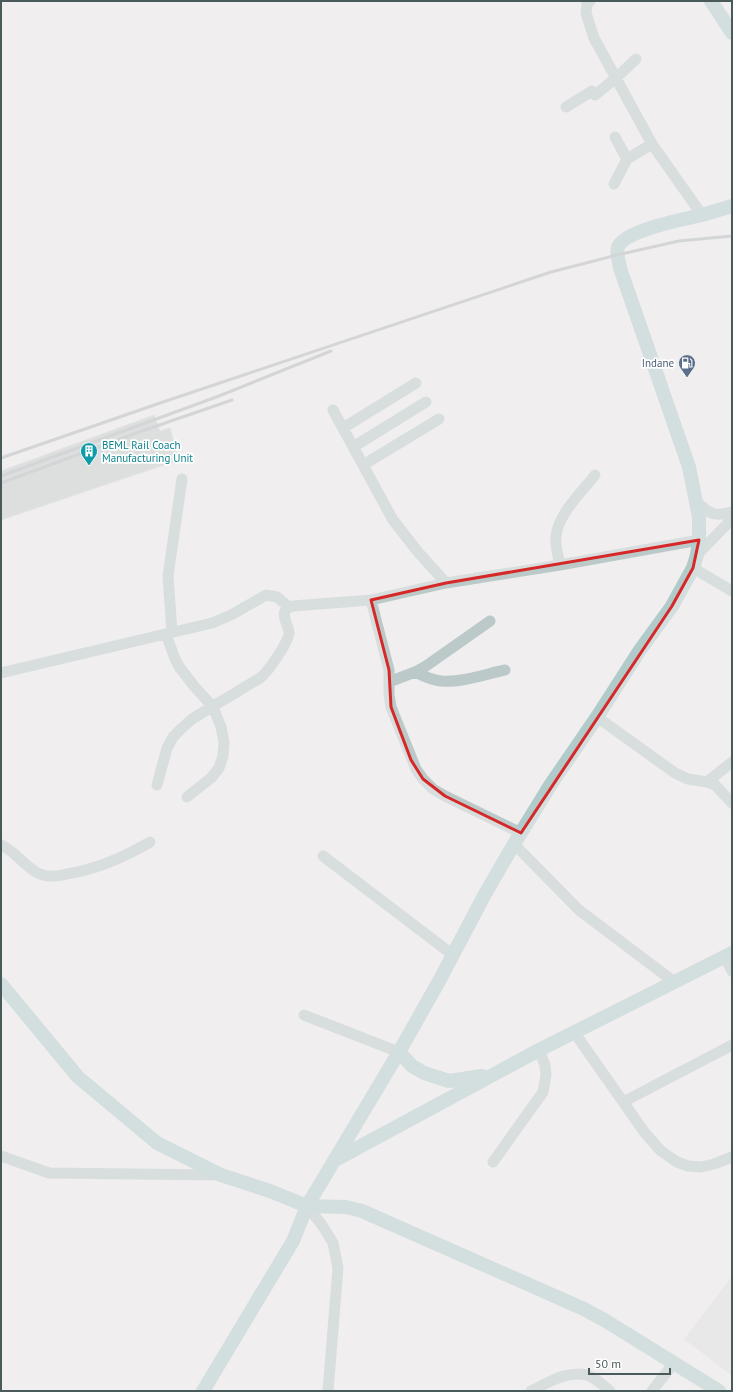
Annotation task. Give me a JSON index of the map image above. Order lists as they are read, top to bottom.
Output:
{
  "places": {
    "fuel station": ["Indane"],
    "building": ["BEML Rail Coach Manufacturing Unit"]
  },
  "scale_bar": "50 m"
}
